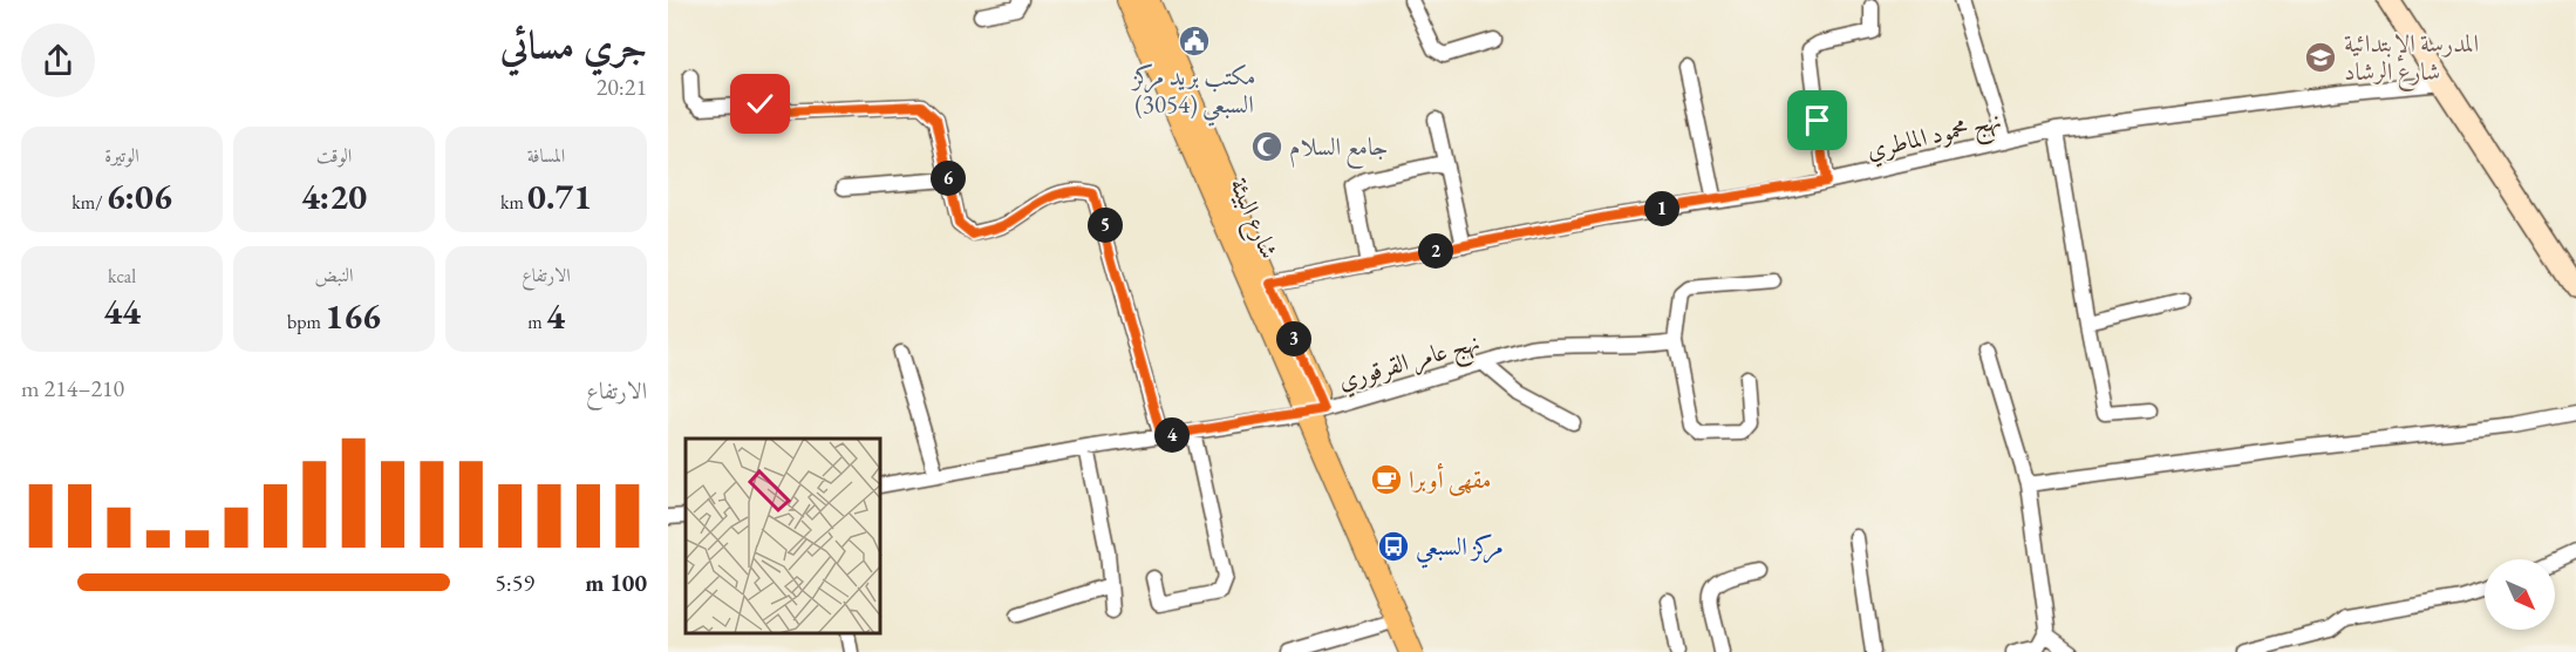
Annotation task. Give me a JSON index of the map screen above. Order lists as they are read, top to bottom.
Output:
{
  "streets": {
    "main road": ["شارع البيئة"],
    "street": ["نهج محمود الماطري", "نهج عامر القرقوري"]
  },
  "crossings": [
    ["نهج محمود الماطري", "شارع البيئة"],
    ["شارع البيئة", "نهج عامر القرقوري"]
  ],
  "places": {
    "public building": ["مكتب بريد مركز السبعي (3054)"],
    "school or university": ["المدرسة الإبتدائية شارع الرشاد"],
    "mosque": ["جامع السلام"],
    "cafe": ["مقهى أوبرا"],
    "bus stop": ["مركز السبعي"]
  },
  "north": "bottom right",
  "page": {
    "heading": ["جري مسائي", "20:21"],
    "stats": [
      ["المسافة", "0.71 km"],
      ["الوقت", "4:20"],
      ["الوتيرة", "6:06 /km"],
      ["الارتفاع", "4 m"],
      ["النبض", "166 bpm"],
      ["kcal", "44"]
    ],
    "pins": [
      "6",
      "1",
      "5",
      "2",
      "3",
      "4"
    ],
    "chart": ["الارتفاع", "210–214 m"],
    "list": [
      {
        "name": "100 m",
        "note": "5:59"
      }
    ]
  }
}
